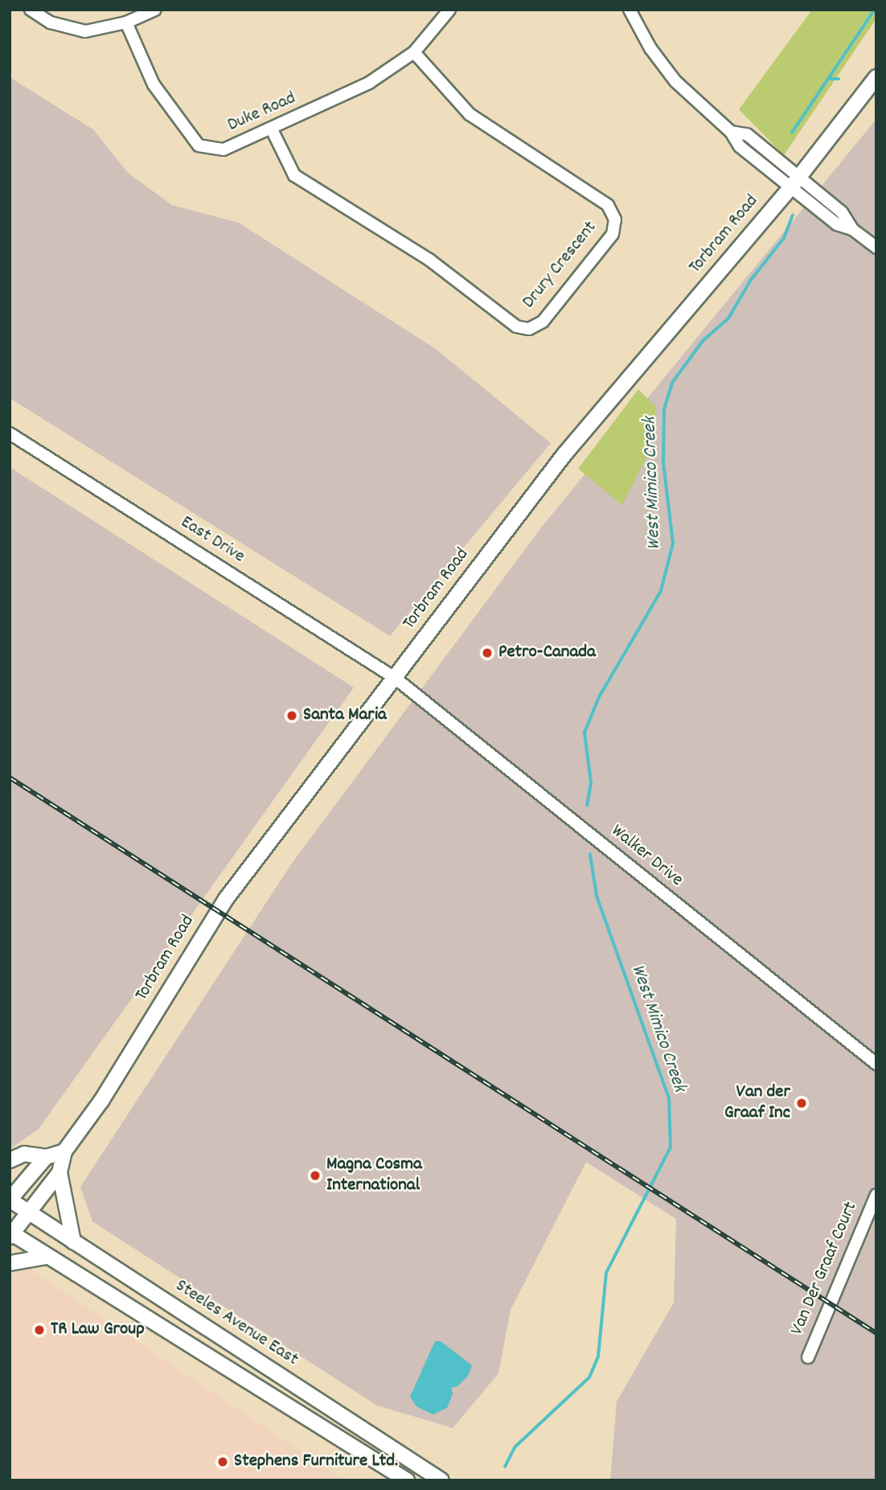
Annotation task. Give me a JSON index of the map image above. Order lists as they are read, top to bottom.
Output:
{
  "streets": {
    "main road": ["Torbram Road", "Steeles Avenue East"],
    "street": [
      "Duke Road",
      "Drury Crescent",
      "East Drive",
      "Walker Drive",
      "Van Der Graaf Court"
    ]
  },
  "crossings": [
    ["Duke Road", "Drury Crescent"],
    ["Torbram Road", "East Drive"],
    ["Torbram Road", "Walker Drive"],
    ["Torbram Road", "Steeles Avenue East"],
    ["East Drive", "Walker Drive"]
  ],
  "water": ["West Mimico Creek"],
  "places": [
    "Petro-Canada",
    "Santa Maria",
    "Van der Graaf Inc",
    "Magna Cosma International",
    "TR Law Group",
    "Stephens Furniture Ltd."
  ]
}
